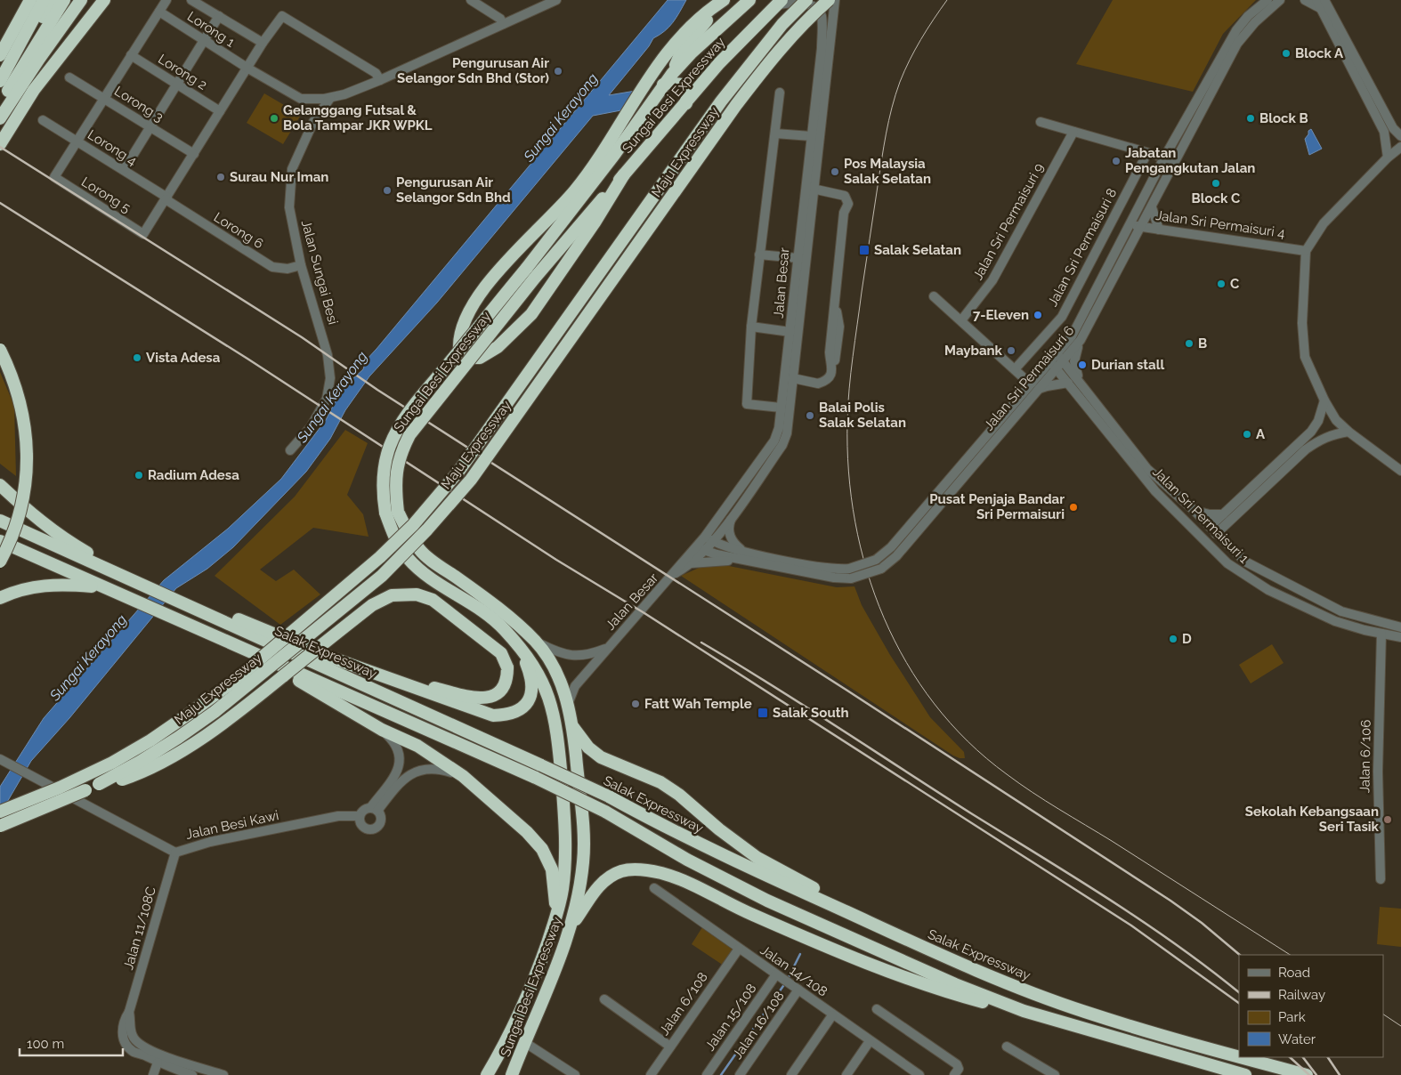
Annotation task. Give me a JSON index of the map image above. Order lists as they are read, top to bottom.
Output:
{
  "streets": {
    "highway": ["Sungai Besi Expressway", "Maju Expressway", "Salak Expressway"],
    "street": [
      "Lorong 1",
      "Lorong 2",
      "Lorong 3",
      "Lorong 4",
      "Lorong 5",
      "Jalan Sri Permaisuri 9",
      "Jalan Sri Permaisuri 4",
      "Lorong 6",
      "Jalan Sri Permaisuri 8",
      "Jalan Sungai Besi",
      "Jalan Besar",
      "Jalan Sri Permaisuri 6",
      "Jalan Sri Permaisuri 1",
      "Jalan 6/106",
      "Jalan Besi Kawi",
      "Jalan 11/108C",
      "Jalan 14/108",
      "Jalan 6/108",
      "Jalan 15/108",
      "Jalan 16/108"
    ]
  },
  "crossings": [
    ["Sungai Besi Expressway", "Jalan Besar"],
    ["Lorong 4", "Lorong 5"],
    ["Lorong 4", "Lorong 6"],
    ["Lorong 5", "Lorong 6"],
    ["Jalan Sri Permaisuri 4", "Jalan Sri Permaisuri 6"],
    ["Lorong 6", "Jalan Sungai Besi"],
    ["Jalan Besar", "Jalan Sri Permaisuri 6"],
    ["Jalan Sri Permaisuri 6", "Jalan Sri Permaisuri 1"],
    ["Jalan Sri Permaisuri 1", "Jalan 6/106"],
    ["Jalan Besi Kawi", "Jalan 11/108C"],
    ["Jalan 14/108", "Jalan 6/108"],
    ["Jalan 14/108", "Jalan 15/108"],
    ["Jalan 14/108", "Jalan 16/108"]
  ],
  "water": ["Sungai Kerayong"],
  "places": {
    "other": [
      "Block A",
      "Pengurusan Air Selangor Sdn Bhd (Stor)",
      "Gelanggang Futsal & Bola Tampar JKR WPKL",
      "Block B",
      "Jabatan Pengangkutan Jalan",
      "Pos Malaysia Salak Selatan",
      "Surau Nur Iman",
      "Block C",
      "Pengurusan Air Selangor Sdn Bhd",
      "C",
      "7-Eleven",
      "B",
      "Maybank",
      "Vista Adesa",
      "Durian stall",
      "Balai Polis Salak Selatan",
      "A",
      "Radium Adesa",
      "Pusat Penjaja Bandar Sri Permaisuri",
      "D",
      "Fatt Wah Temple",
      "Sekolah Kebangsaan Seri Tasik"
    ],
    "transit": ["Salak Selatan", "Salak South"]
  },
  "legend": [
    "Road",
    "Railway",
    "Park",
    "Water"
  ],
  "scale_bar": "100 m"
}
